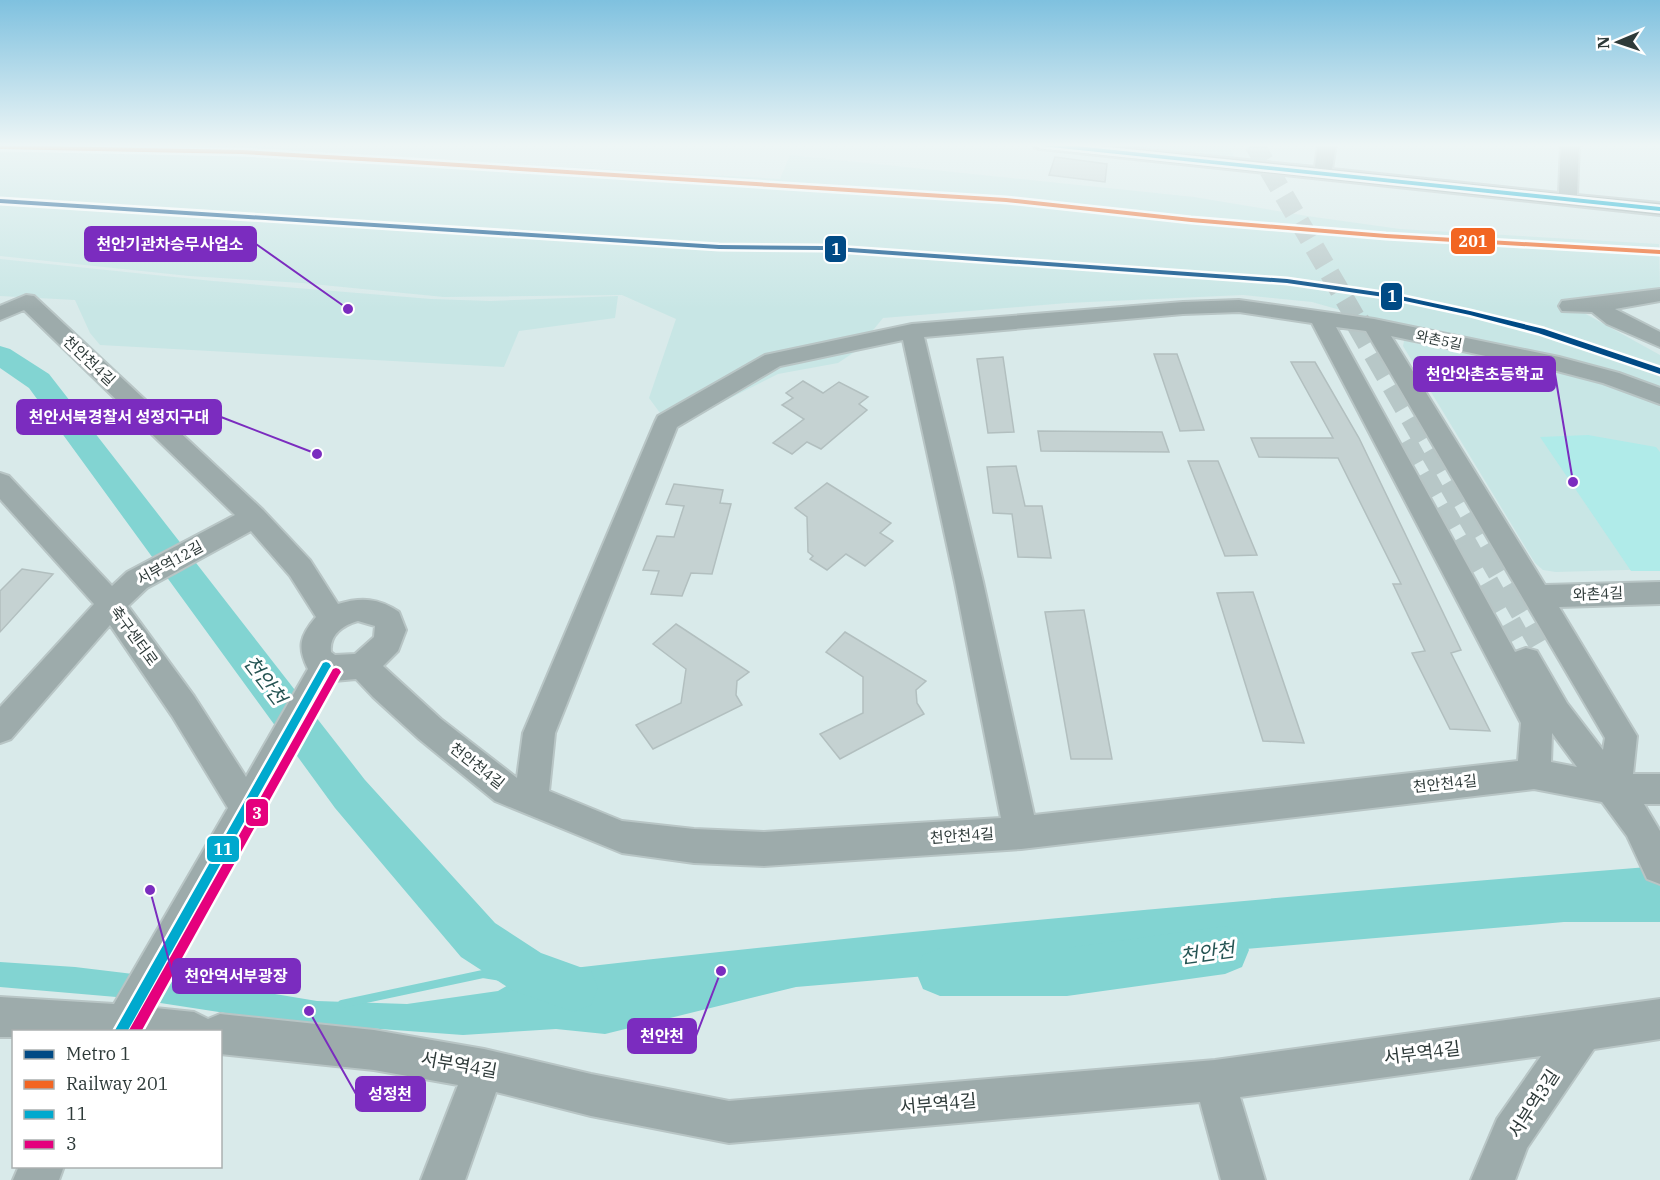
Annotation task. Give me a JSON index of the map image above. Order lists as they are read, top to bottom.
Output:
{
  "streets": {
    "street": [
      "와촌5길",
      "천안천4길",
      "서부역12길",
      "와촌4길",
      "축구센터로",
      "서부역4길",
      "서부역3길"
    ]
  },
  "crossings": [
    ["와촌5길", "천안천4길"],
    ["천안천4길", "서부역12길"],
    ["서부역12길", "축구센터로"],
    ["서부역4길", "서부역3길"]
  ],
  "water": ["천안천"],
  "places": [
    "천안기관차승무사업소",
    "천안서북경찰서 성정지구대",
    "천안와촌초등학교",
    "천안역서부광장",
    "천안천",
    "성정천"
  ],
  "lines": [
    "rail line 201",
    "transit line 11",
    "metro line 1",
    "transit line 3"
  ],
  "legend": [
    "Metro 1",
    "Railway 201",
    "11",
    "3"
  ],
  "north": "left"
}
